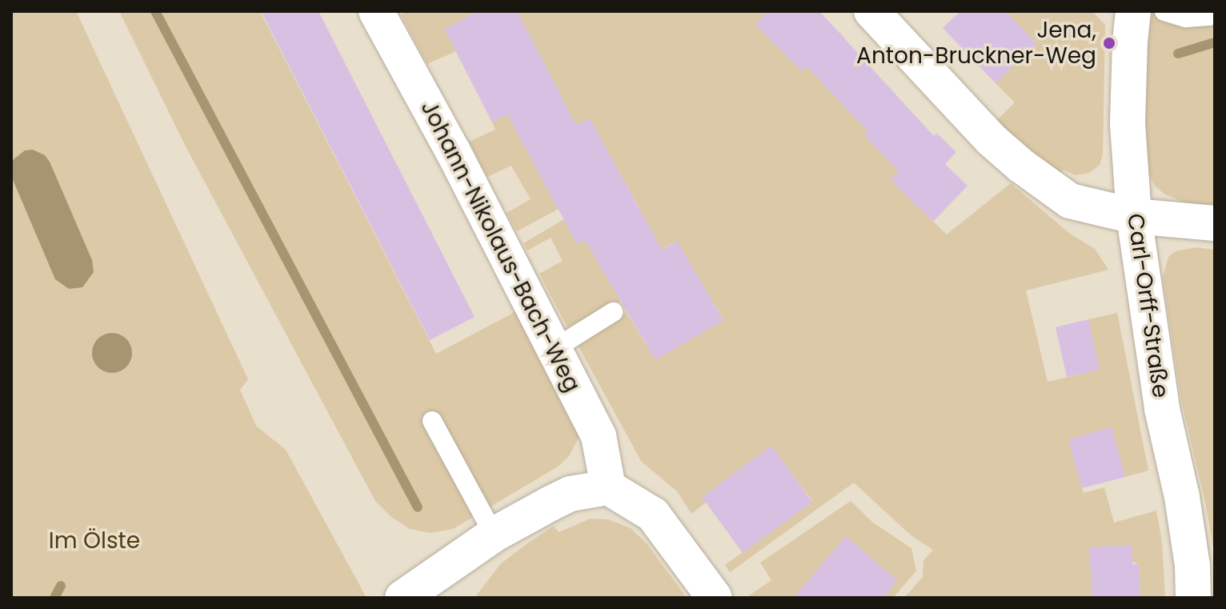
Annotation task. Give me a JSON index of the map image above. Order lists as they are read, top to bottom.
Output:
{
  "streets": {
    "street": ["Johann-Nikolaus-Bach-Weg", "Carl-Orff-Straße"]
  },
  "parks": ["Im Ölste"],
  "places": ["Jena, Anton-Bruckner-Weg"]
}
